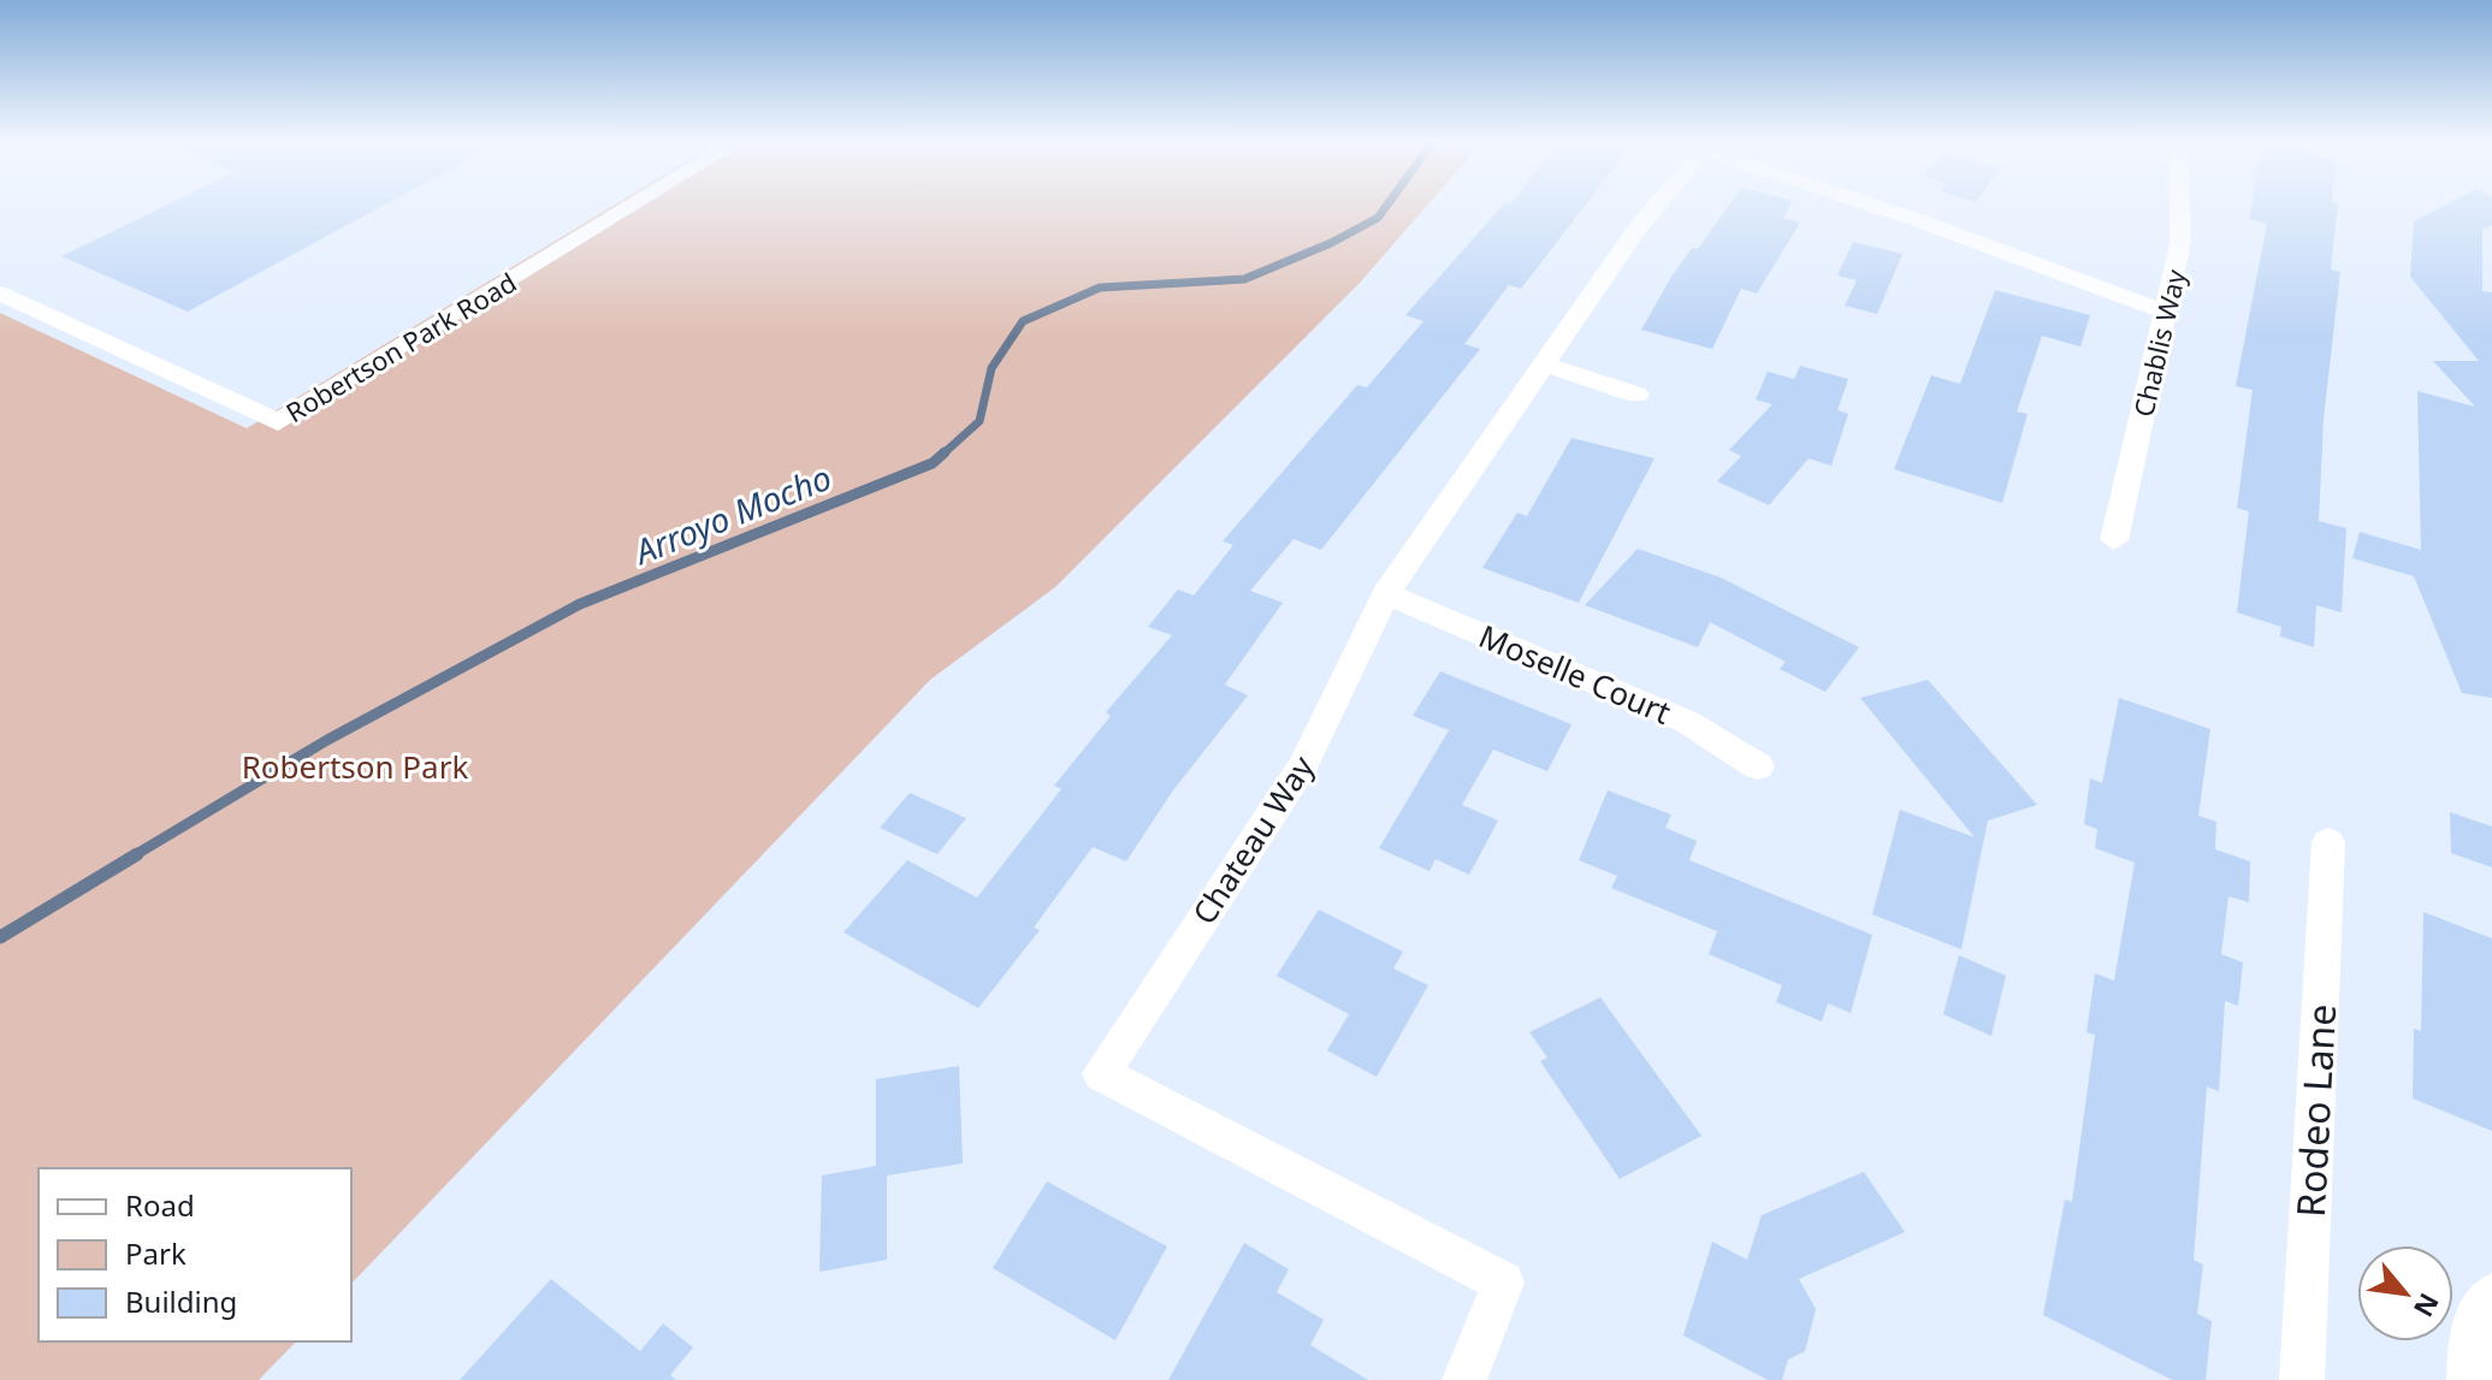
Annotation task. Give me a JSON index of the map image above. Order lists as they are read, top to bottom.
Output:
{
  "streets": {
    "street": [
      "Chablis Way",
      "Robertson Park Road",
      "Moselle Court",
      "Chateau Way",
      "Rodeo Lane"
    ]
  },
  "crossings": [
    ["Moselle Court", "Chateau Way"]
  ],
  "water": ["Arroyo Mocho"],
  "parks": ["Robertson Park"],
  "legend": ["Road", "Park", "Building"],
  "north": "bottom right"
}
